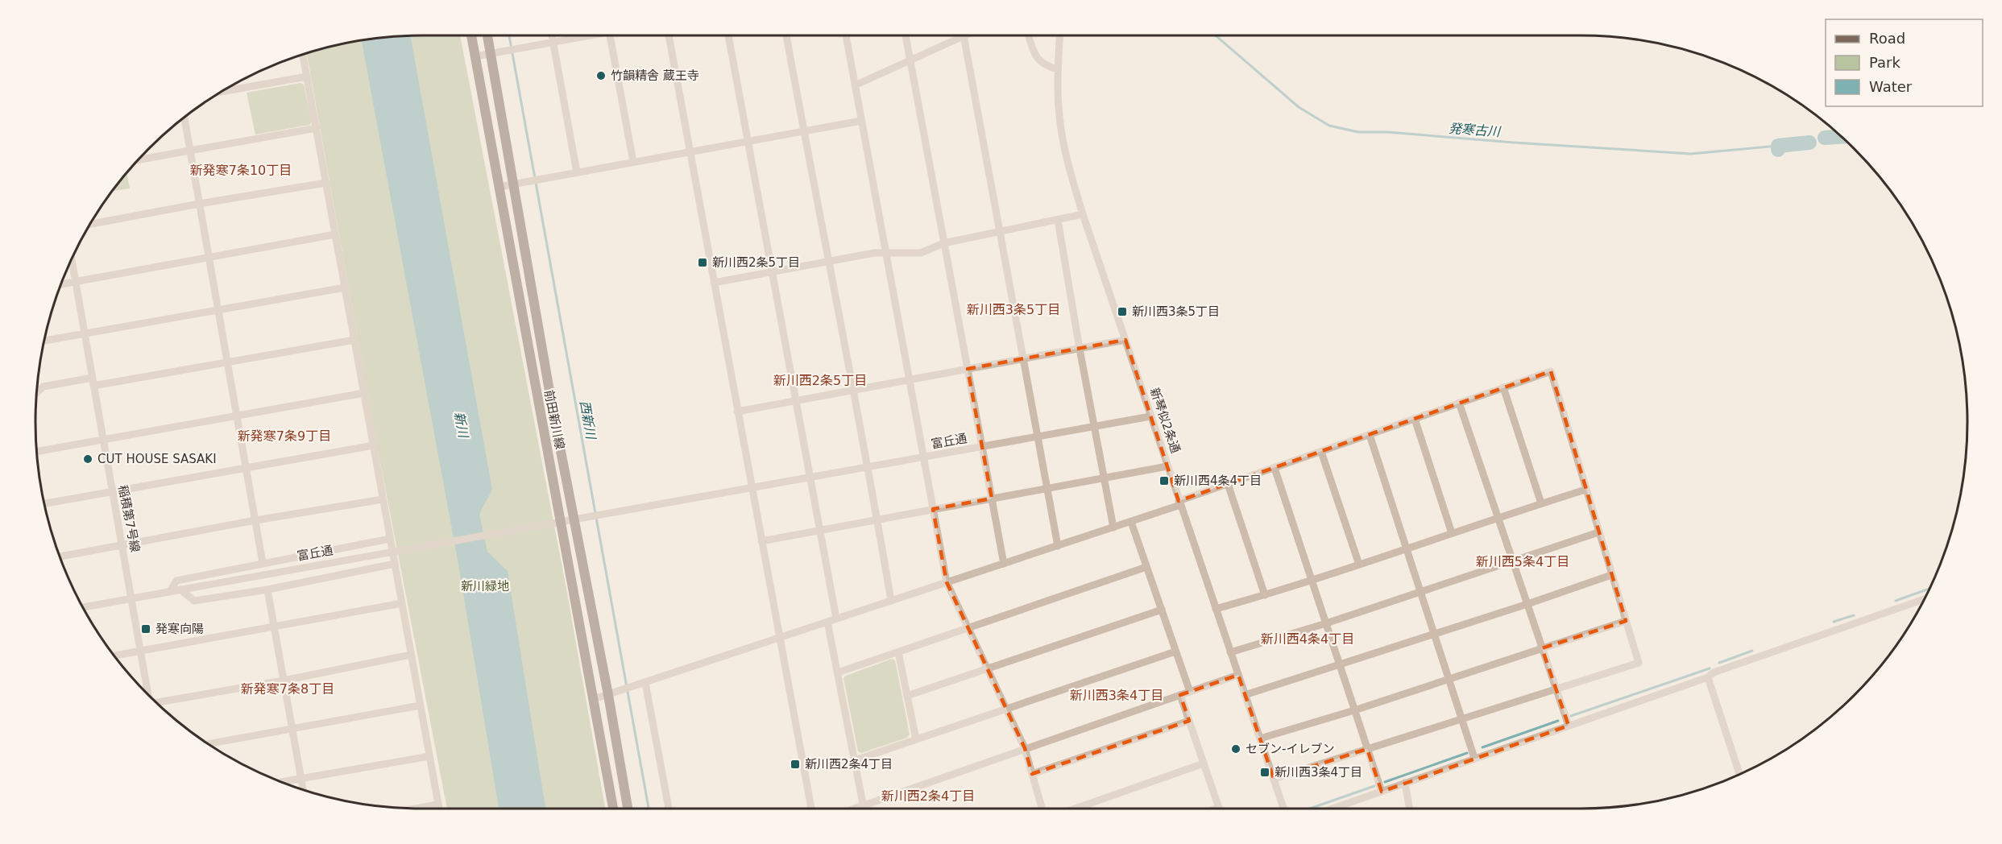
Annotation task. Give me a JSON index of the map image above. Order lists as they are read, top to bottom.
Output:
{
  "streets": {
    "main road": ["前田新川線"],
    "street": ["新琴似2条通", "富丘通", "稲積第7号線"]
  },
  "crossings": [
    ["前田新川線", "富丘通"],
    ["新琴似2条通", "富丘通"],
    ["富丘通", "稲積第7号線"]
  ],
  "districts": [
    "新発寒7条10丁目",
    "新川西3条5丁目",
    "新川西2条5丁目",
    "新発寒7条9丁目",
    "新川西5条4丁目",
    "新川西4条4丁目",
    "新発寒7条8丁目",
    "新川西3条4丁目",
    "新川西2条4丁目"
  ],
  "water": ["発寒古川", "西新川", "新川"],
  "parks": ["新川緑地"],
  "places": {
    "other": ["竹韻精舎 蔵王寺", "CUT HOUSE SASAKI", "セブン-イレブン"],
    "transit": [
      "新川西2条5丁目",
      "新川西3条5丁目",
      "新川西4条4丁目",
      "発寒向陽",
      "新川西2条4丁目",
      "新川西3条4丁目"
    ]
  },
  "legend": ["Road", "Park", "Water"]
}
